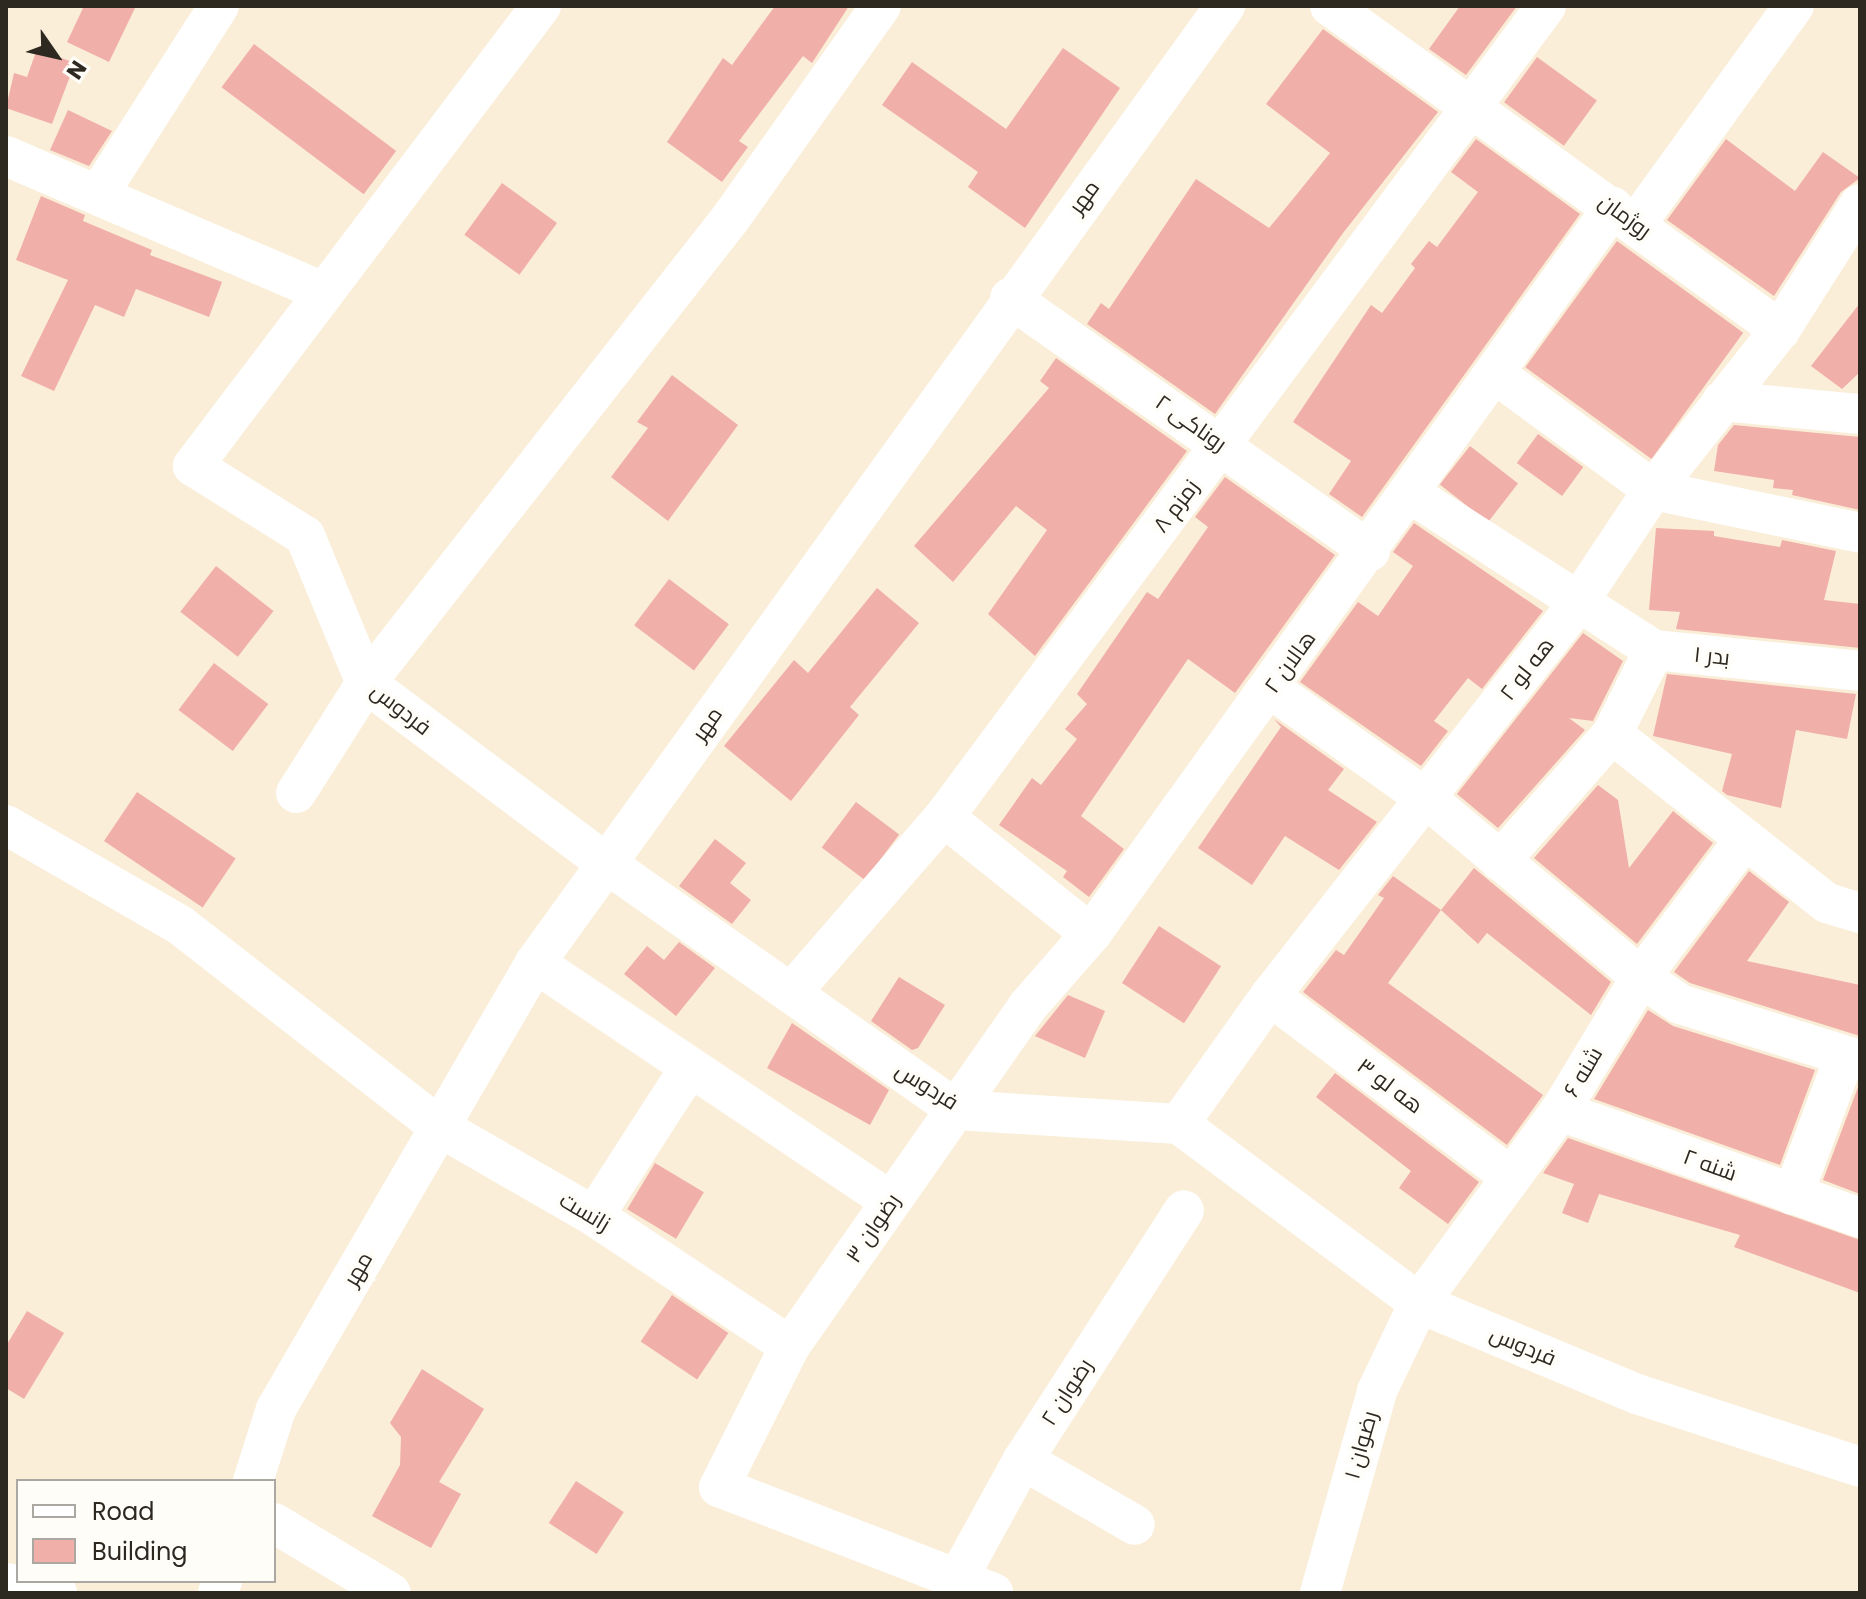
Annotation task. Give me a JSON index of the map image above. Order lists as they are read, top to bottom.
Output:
{
  "streets": {
    "street": [
      "مهر",
      "روژمان",
      "روناکی ۲",
      "زمزم ۸",
      "بدر ۱",
      "هالان ۲",
      "هه لو ۲",
      "فردوس",
      "شنه ۶",
      "هه لو ۳",
      "شنه ۲",
      "زانست",
      "رضوان ۳",
      "رضوان ۲",
      "رضوان ۱"
    ]
  },
  "crossings": [
    ["مهر", "روناکی ۲"],
    ["مهر", "فردوس"],
    ["مهر", "زانست"],
    ["روژمان", "زمزم ۸"],
    ["روژمان", "هالان ۲"],
    ["روژمان", "هه لو ۲"],
    ["روناکی ۲", "زمزم ۸"],
    ["روناکی ۲", "هالان ۲"],
    ["زمزم ۸", "فردوس"],
    ["بدر ۱", "هالان ۲"],
    ["بدر ۱", "هه لو ۲"],
    ["هالان ۲", "فردوس"],
    ["هالان ۲", "رضوان ۳"],
    ["هه لو ۲", "فردوس"],
    ["هه لو ۲", "هه لو ۳"],
    ["فردوس", "شنه ۶"],
    ["فردوس", "رضوان ۳"],
    ["فردوس", "رضوان ۱"],
    ["شنه ۶", "هه لو ۳"],
    ["شنه ۶", "شنه ۲"],
    ["شنه ۶", "رضوان ۱"],
    ["زانست", "رضوان ۳"]
  ],
  "legend": ["Road", "Building"],
  "north": "bottom right"
}
